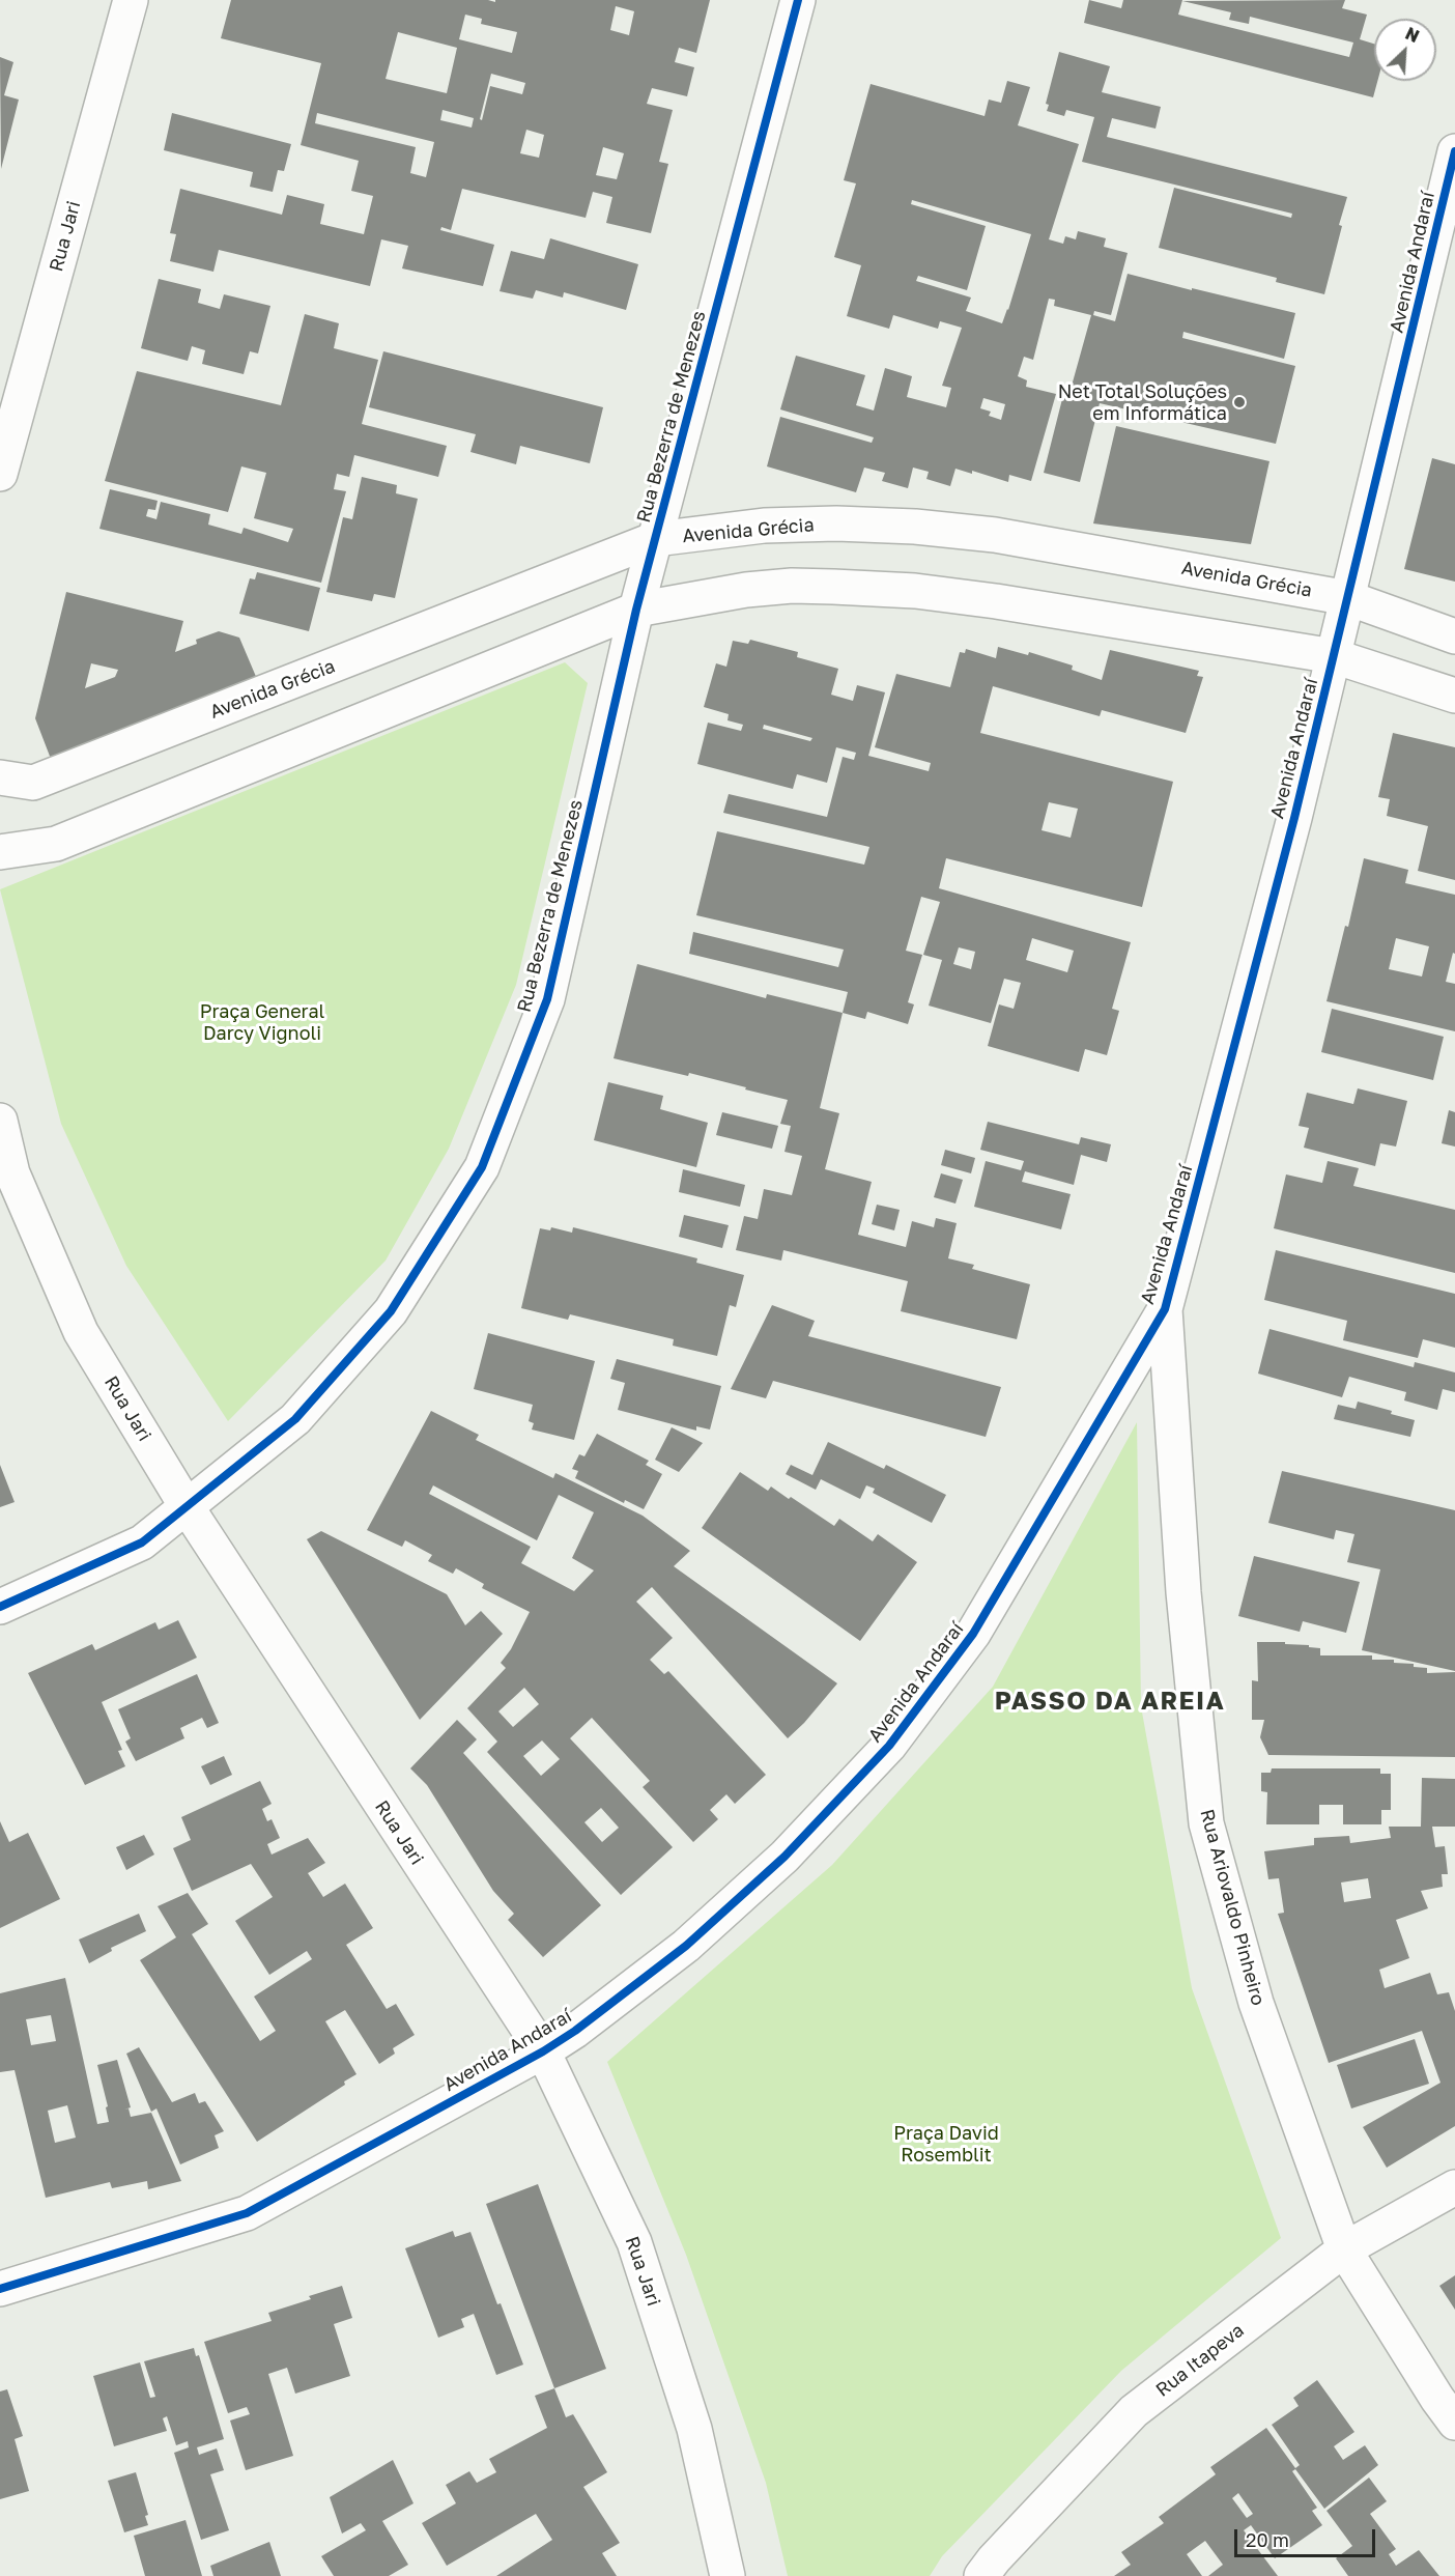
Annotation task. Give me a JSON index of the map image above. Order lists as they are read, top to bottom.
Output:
{
  "streets": {
    "street": [
      "Rua Jari",
      "Avenida Andaraí",
      "Rua Bezerra de Menezes",
      "Avenida Grécia",
      "Rua Ariovaldo Pinheiro",
      "Rua Itapeva"
    ]
  },
  "crossings": [
    ["Rua Jari", "Avenida Andaraí"],
    ["Rua Jari", "Rua Bezerra de Menezes"],
    ["Avenida Andaraí", "Avenida Grécia"],
    ["Avenida Andaraí", "Rua Ariovaldo Pinheiro"],
    ["Rua Bezerra de Menezes", "Avenida Grécia"],
    ["Rua Ariovaldo Pinheiro", "Rua Itapeva"]
  ],
  "districts": ["PASSO DA AREIA"],
  "parks": ["Praça General Darcy Vignoli", "Praça David Rosemblit"],
  "places": ["Net Total Soluções em Informática"],
  "scale_bar": "20 m",
  "north": "top right"
}
